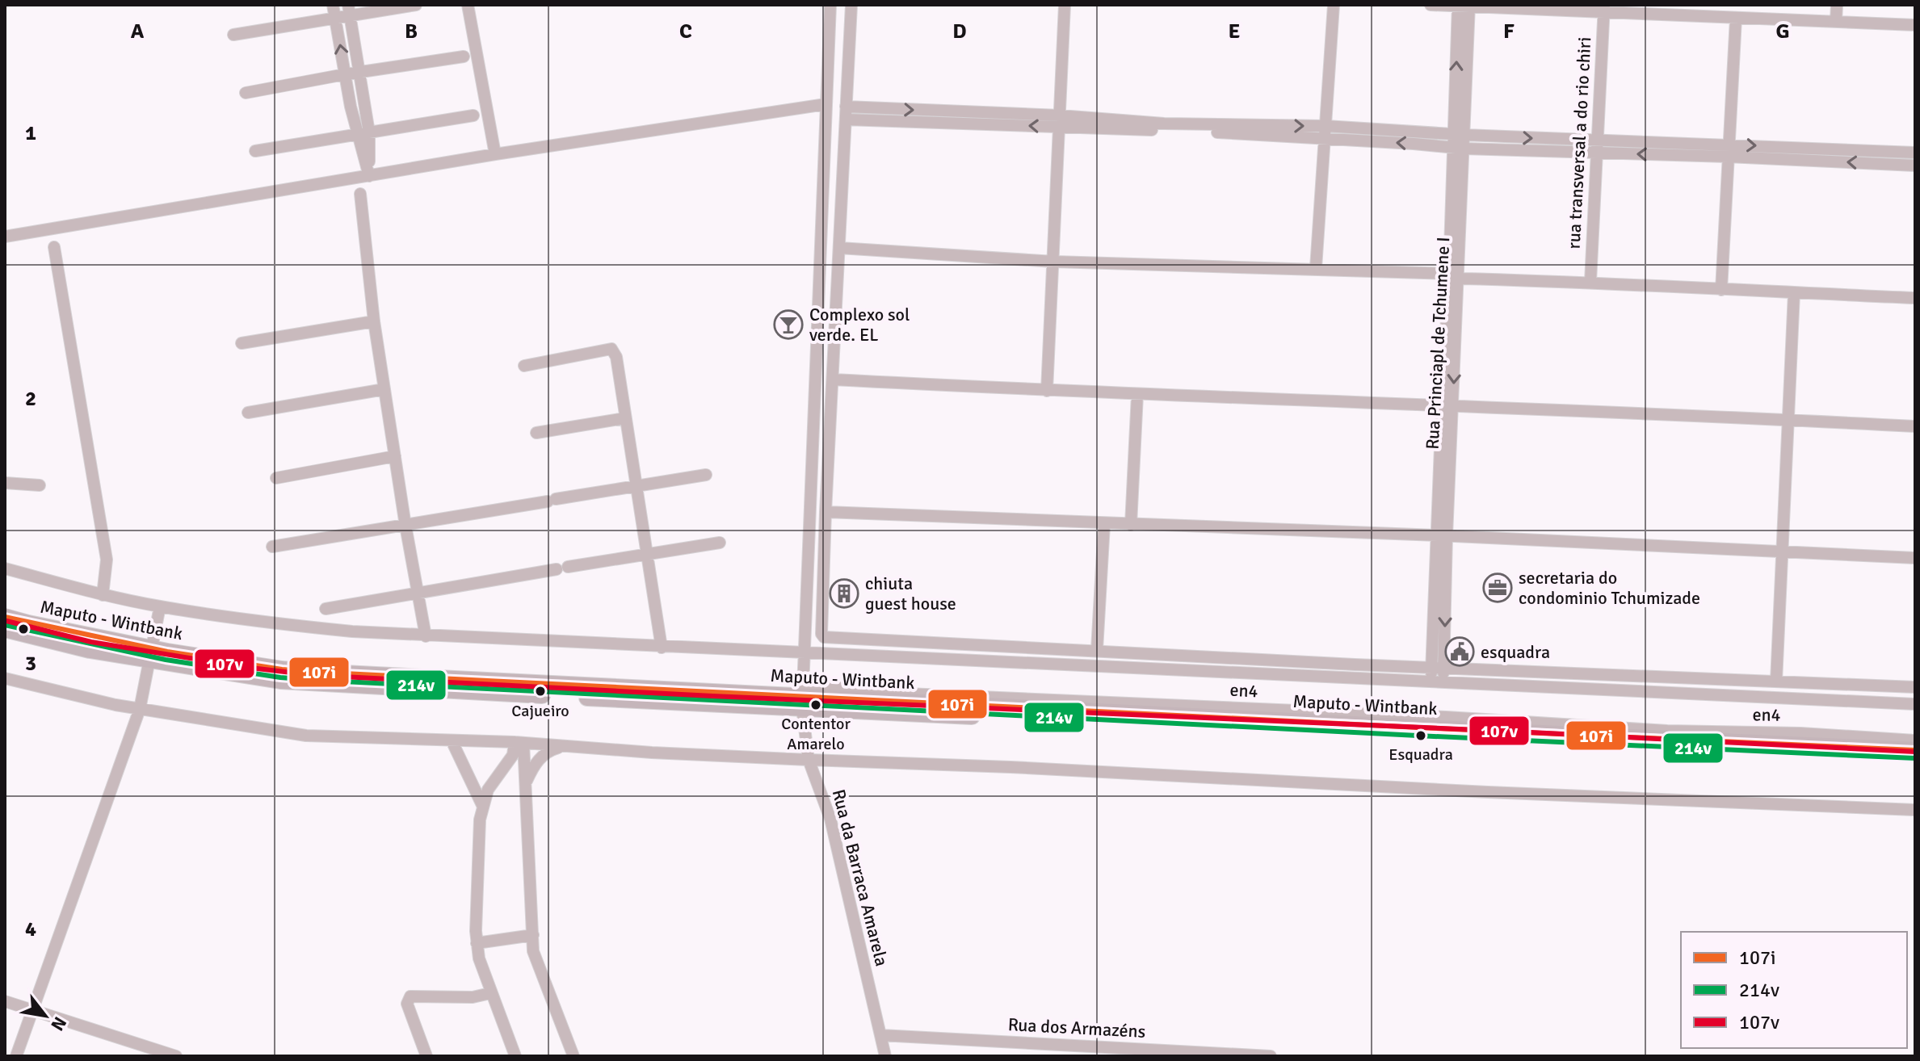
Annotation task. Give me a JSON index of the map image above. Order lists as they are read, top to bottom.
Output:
{
  "streets": {
    "highway": ["Maputo - Wintbank"],
    "street": [
      "rua transversal a do rio chiri",
      "Rua Princiapl de Tchumene I",
      "en4",
      "Rua da Barraca Amarela",
      "Rua dos Armazéns"
    ]
  },
  "crossings": [
    ["Maputo - Wintbank", "en4"],
    ["Maputo - Wintbank", "Rua da Barraca Amarela"],
    ["en4", "Rua da Barraca Amarela"],
    ["Rua da Barraca Amarela", "Rua dos Armazéns"]
  ],
  "places": {
    "bar": ["Complexo sol verde. EL"],
    "office": ["secretaria do condominio Tchumizade"],
    "building": ["chiuta guest house"],
    "public building": ["esquadra"],
    "other": ["Cajueiro", "Contentor Amarelo", "Esquadra"]
  },
  "lines": ["transit line 107i", "transit line 107v", "transit line 214v"],
  "legend": ["107i", "214v", "107v"],
  "north": "bottom right",
  "grid": {
    "columns": [
      "A",
      "B",
      "C",
      "D",
      "E",
      "F",
      "G"
    ],
    "rows": [
      "1",
      "2",
      "3",
      "4"
    ]
  }
}
